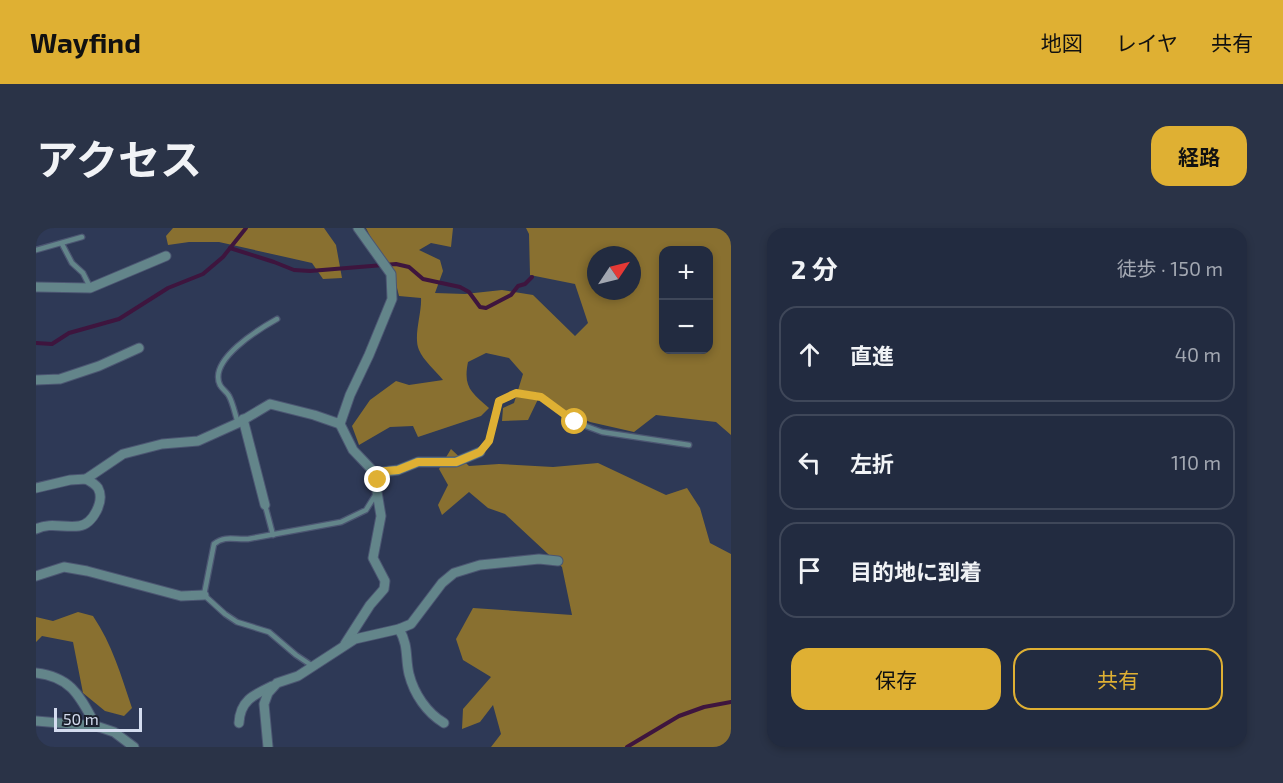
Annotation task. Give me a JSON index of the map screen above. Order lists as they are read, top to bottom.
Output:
{
  "scale_bar": "50 m",
  "north": "top right",
  "page": {
    "header": "Wayfind",
    "nav": ["地図", "レイヤ", "共有"],
    "title": "アクセス",
    "buttons": [
      "経路",
      ["保存", "共有"]
    ],
    "heading": ["2 分", "徒歩 · 150 m"],
    "map_buttons": ["+", "−"],
    "list": [
      ["直進", "40 m"],
      ["左折", "110 m"],
      "目的地に到着"
    ],
    "scale": "50 m"
  }
}
